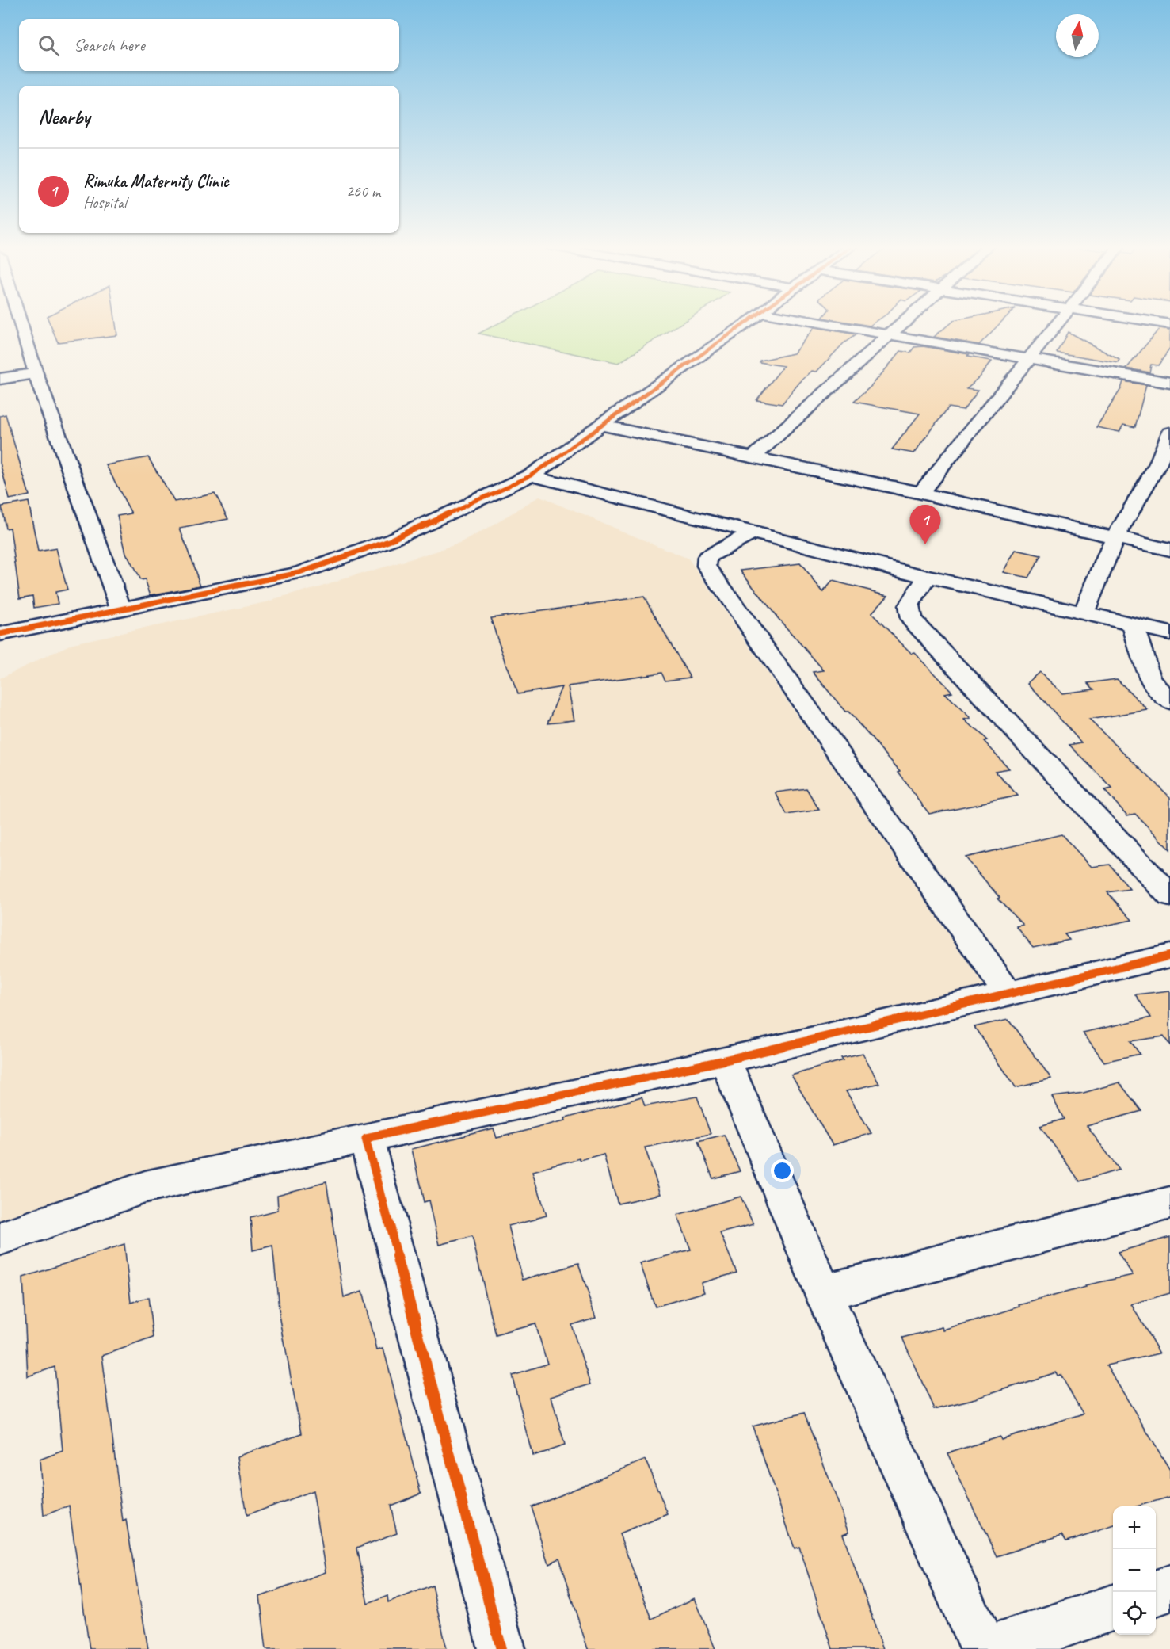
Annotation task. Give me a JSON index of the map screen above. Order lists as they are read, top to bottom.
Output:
{
  "north": "top",
  "page": {
    "search": "Search here",
    "heading": "Nearby",
    "list": [
      {
        "mark": "1",
        "name": "Rimuka Maternity Clinic",
        "note": "Hospital",
        "value": "260 m"
      }
    ],
    "pins": "1",
    "map_buttons": ["+", "−"]
  }
}
